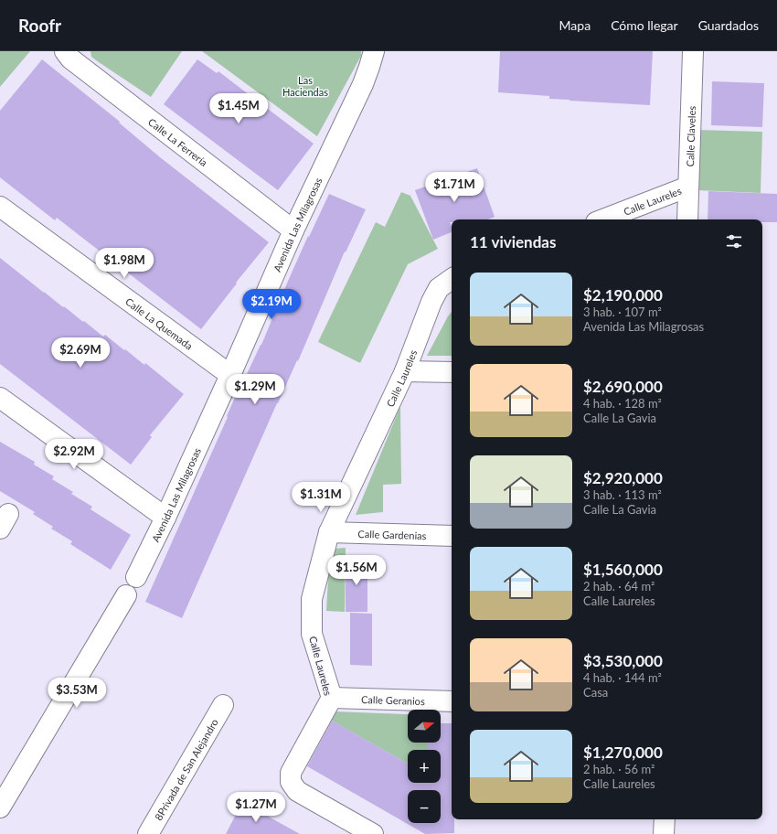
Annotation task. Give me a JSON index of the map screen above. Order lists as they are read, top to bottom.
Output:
{
  "streets": {
    "street": [
      "Calle Claveles",
      "Calle La Ferrería",
      "Calle Laureles",
      "Avenida Las Milagrosas",
      "Calle La Quemada",
      "Calle Gardenias",
      "Calle Geranios",
      "8Privada de San Alejandro"
    ]
  },
  "crossings": [
    ["Calle Claveles", "Calle Laureles"],
    ["Calle La Ferrería", "Avenida Las Milagrosas"],
    ["Calle Laureles", "Calle Gardenias"],
    ["Calle Laureles", "Calle Geranios"],
    ["Avenida Las Milagrosas", "Calle La Quemada"]
  ],
  "parks": ["Las Haciendas"],
  "north": "right",
  "page": {
    "header": "Roofr",
    "nav": ["Mapa", "Cómo llegar", "Guardados"],
    "price": [
      "$1.45M",
      "$1.71M",
      "$1.98M",
      "$2.19M",
      "$2.69M",
      "$1.29M",
      "$2.92M",
      "$1.31M",
      "$1.56M",
      "$3.53M",
      "$1.27M"
    ],
    "heading": "11 viviendas",
    "list": [
      {
        "name": "$2,190,000",
        "note": "3 hab. · 107 m² · Avenida Las Milagrosas"
      },
      {
        "name": "$2,690,000",
        "note": "4 hab. · 128 m² · Calle La Gavia"
      },
      {
        "name": "$2,920,000",
        "note": "3 hab. · 113 m² · Calle La Gavia"
      },
      {
        "name": "$1,560,000",
        "note": "2 hab. · 64 m² · Calle Laureles"
      },
      {
        "name": "$3,530,000",
        "note": "4 hab. · 144 m² · Casa"
      },
      {
        "name": "$1,270,000",
        "note": "2 hab. · 56 m² · Calle Laureles"
      }
    ],
    "map_buttons": ["+", "−"]
  }
}
